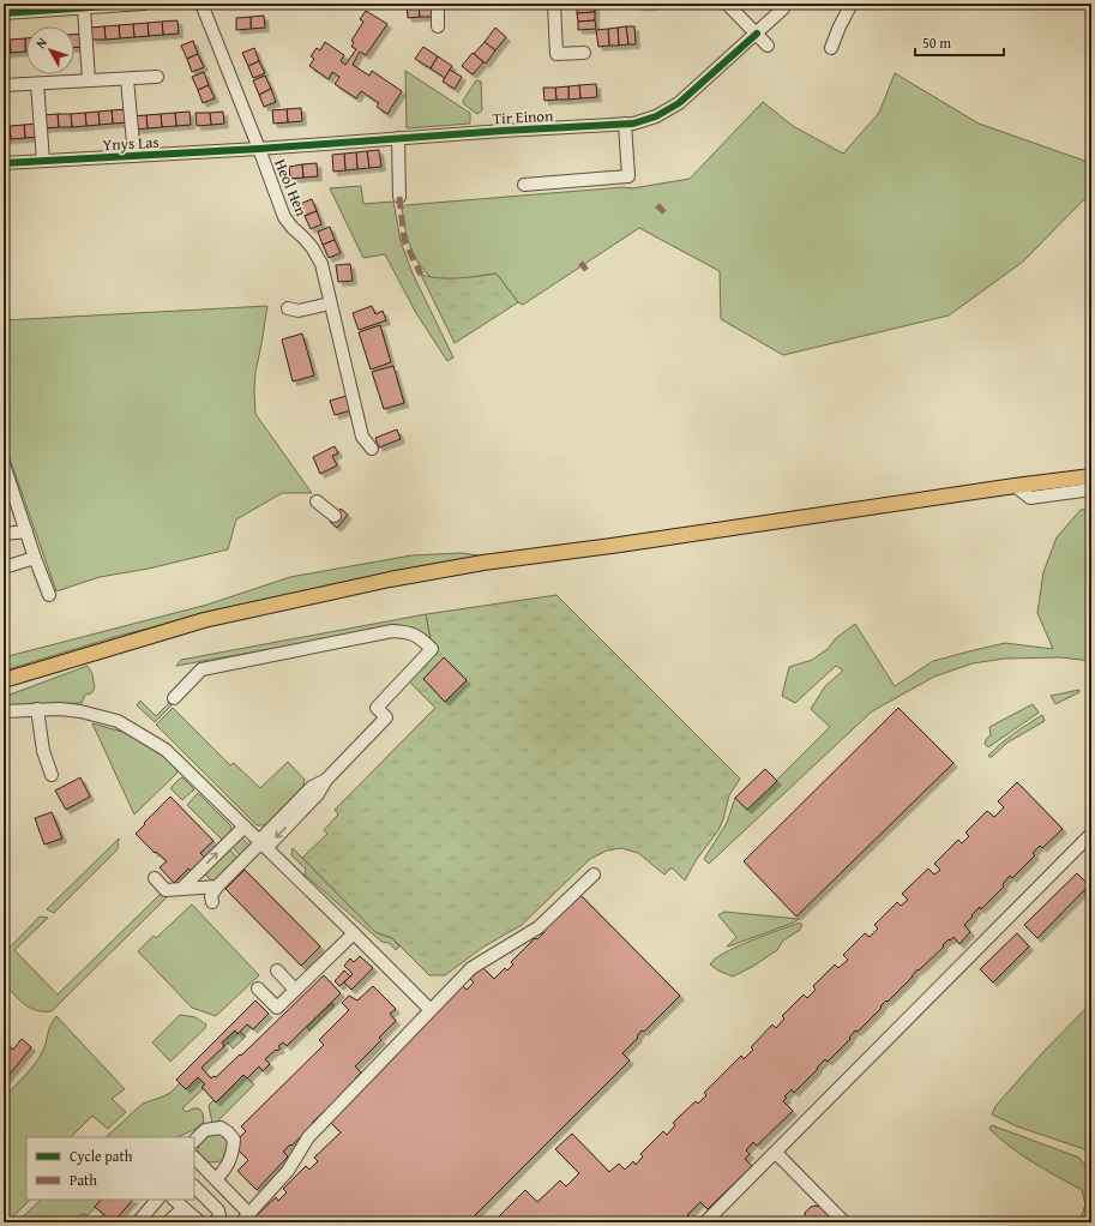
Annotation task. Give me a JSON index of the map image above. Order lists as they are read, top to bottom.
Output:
{
  "streets": {
    "street": ["Tir Einon", "Ynys Las", "Heol Hen"]
  },
  "crossings": [
    ["Tir Einon", "Ynys Las"],
    ["Tir Einon", "Heol Hen"],
    ["Ynys Las", "Heol Hen"]
  ],
  "legend": ["Cycle path", "Path"],
  "scale_bar": "50 m",
  "north": "top left"
}
